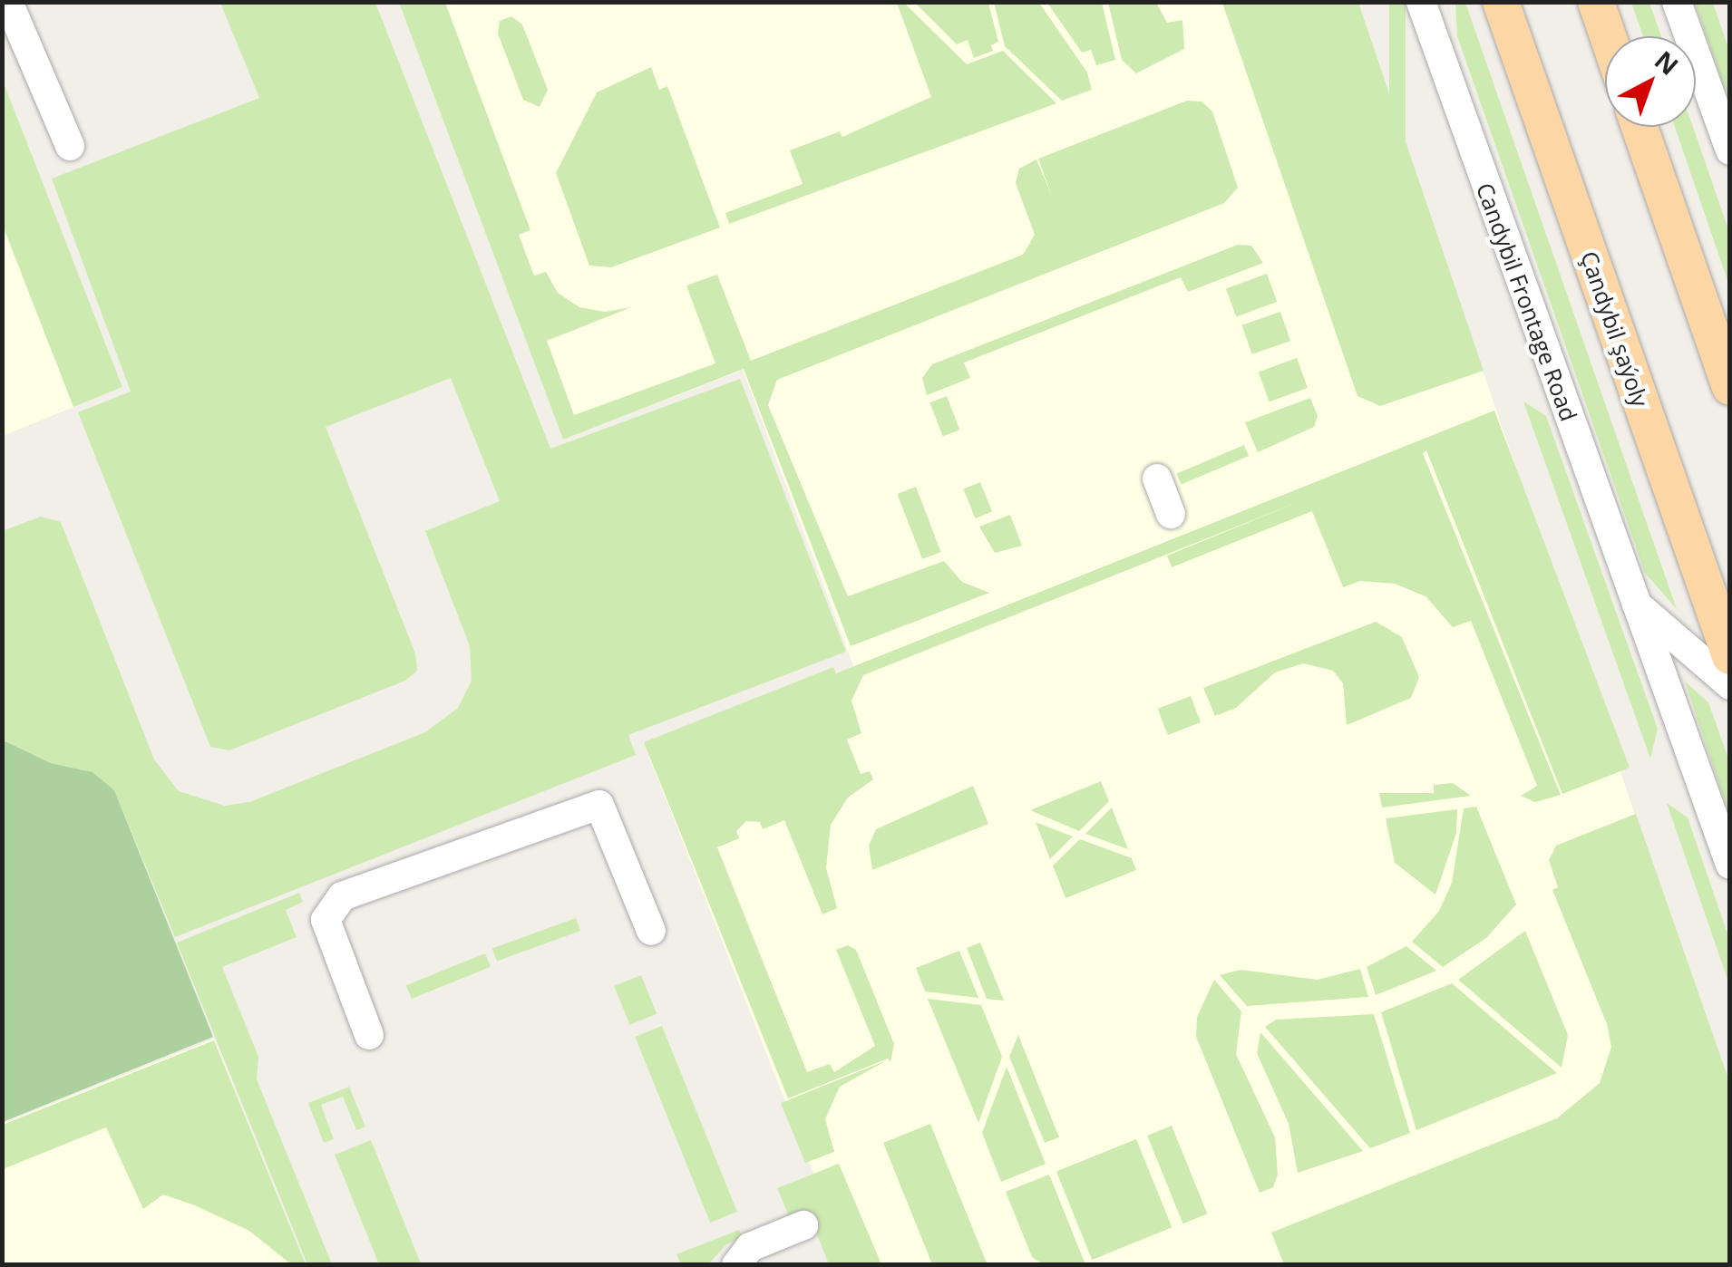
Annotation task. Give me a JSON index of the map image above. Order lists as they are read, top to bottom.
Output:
{
  "streets": {
    "main road": ["Çandybil şaýoly"],
    "street": ["Candybil Frontage Road"]
  },
  "north": "top right"
}
